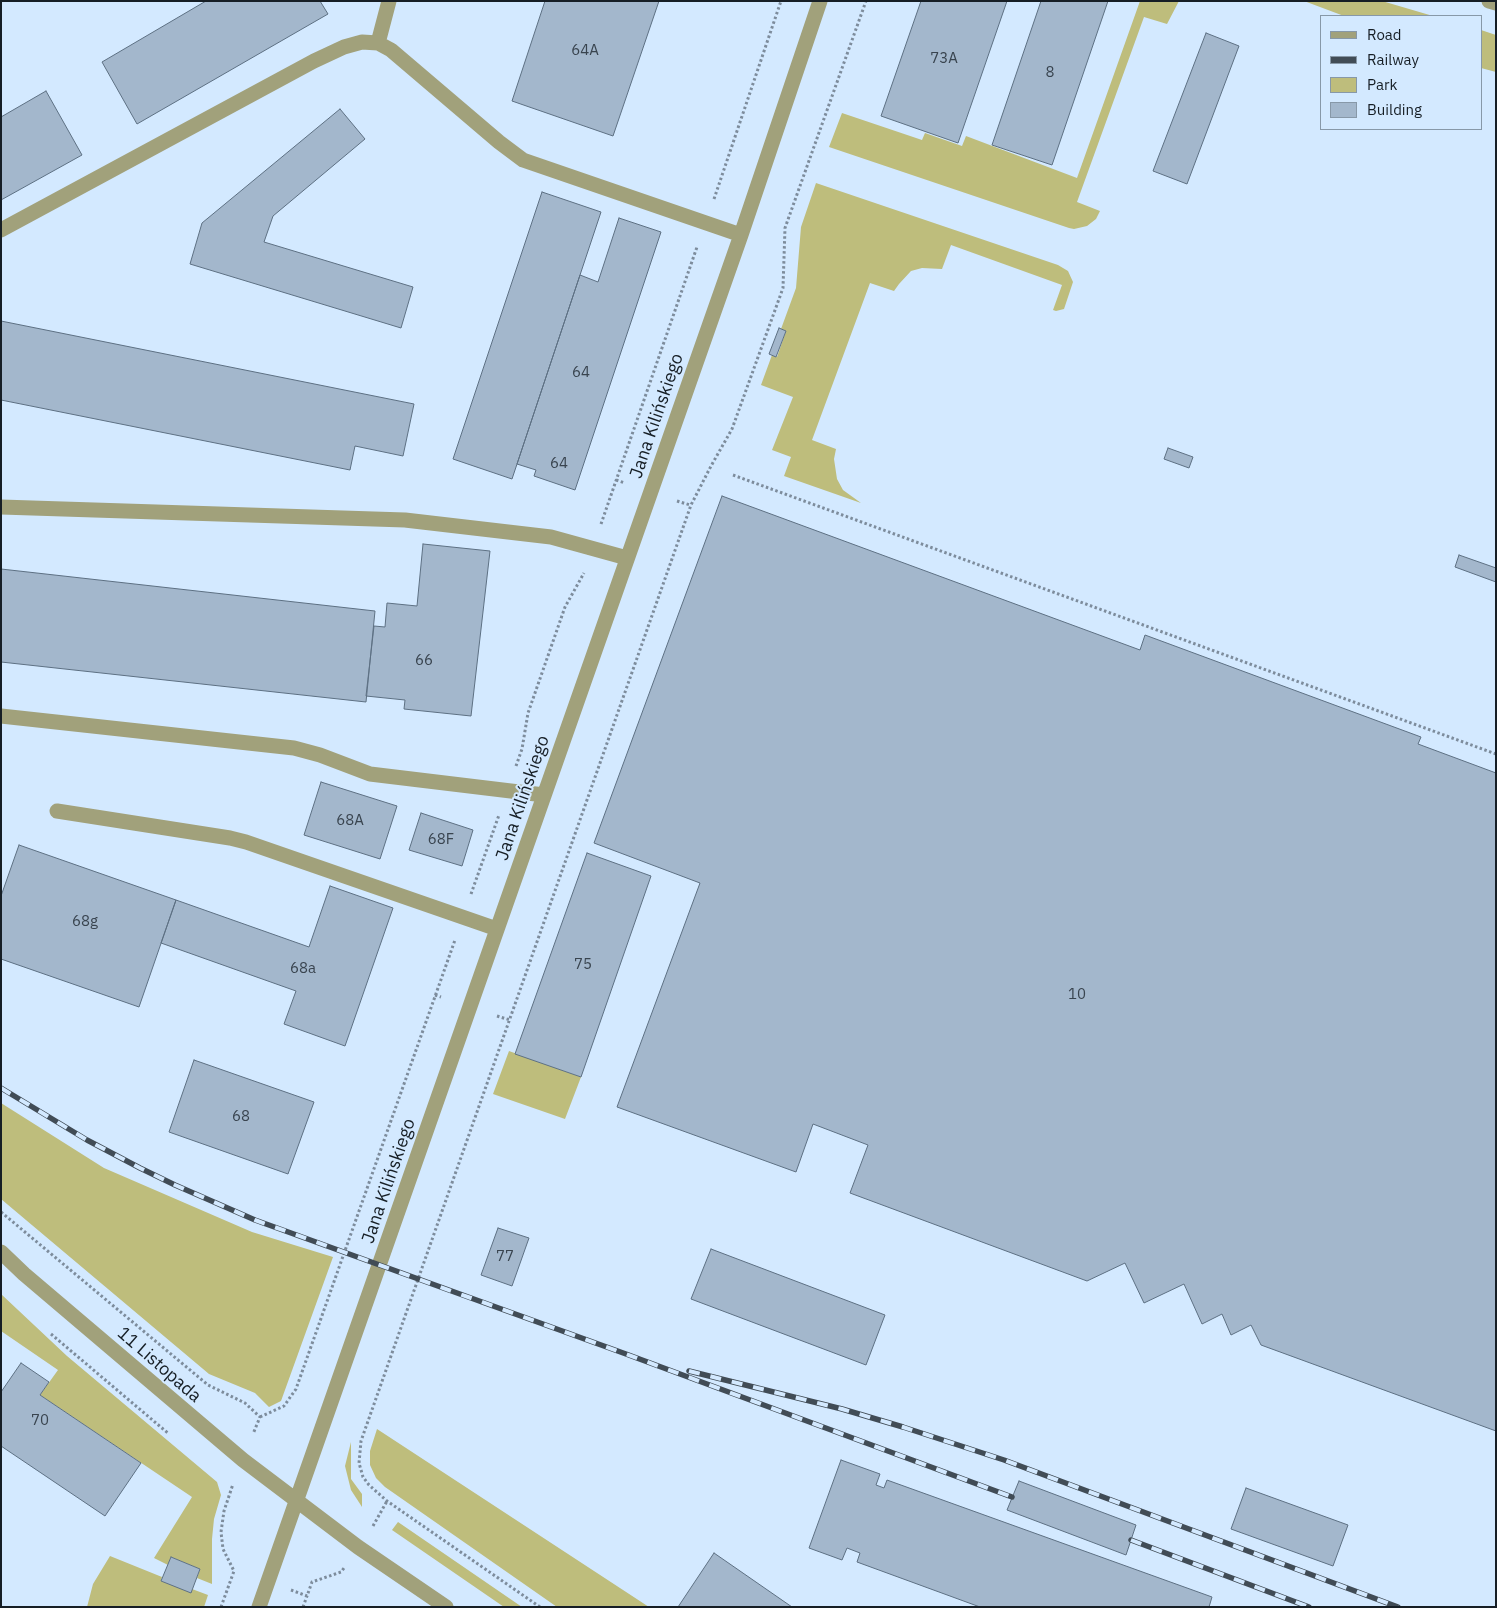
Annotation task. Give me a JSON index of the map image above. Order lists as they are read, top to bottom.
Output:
{
  "streets": {
    "street": ["Jana Kilińskiego", "11 Listopada"]
  },
  "crossings": [
    ["Jana Kilińskiego", "11 Listopada"]
  ],
  "house_numbers": [
    "64A",
    "73A",
    "8",
    "64",
    "64",
    "66",
    "68A",
    "68F",
    "68g",
    "75",
    "68a",
    "10",
    "68",
    "77",
    "70"
  ],
  "legend": [
    "Road",
    "Railway",
    "Park",
    "Building"
  ]
}
